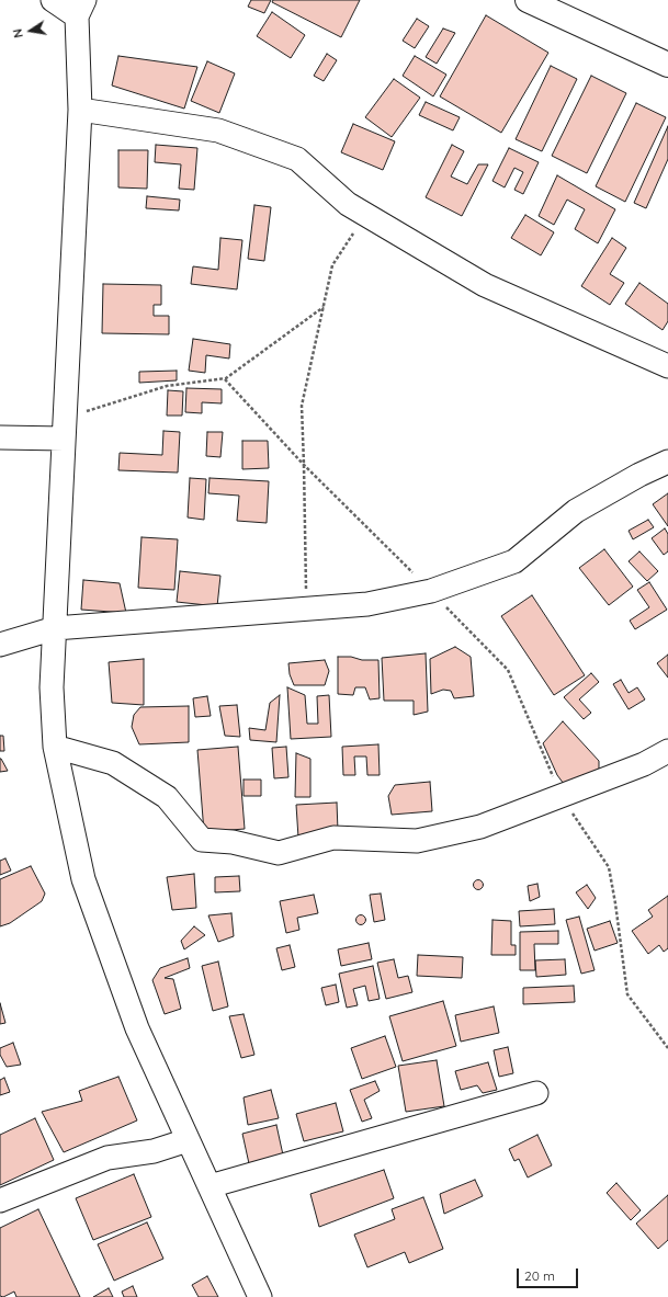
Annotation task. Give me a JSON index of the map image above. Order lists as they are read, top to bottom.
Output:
{
  "scale_bar": "20 m",
  "north": "left"
}
